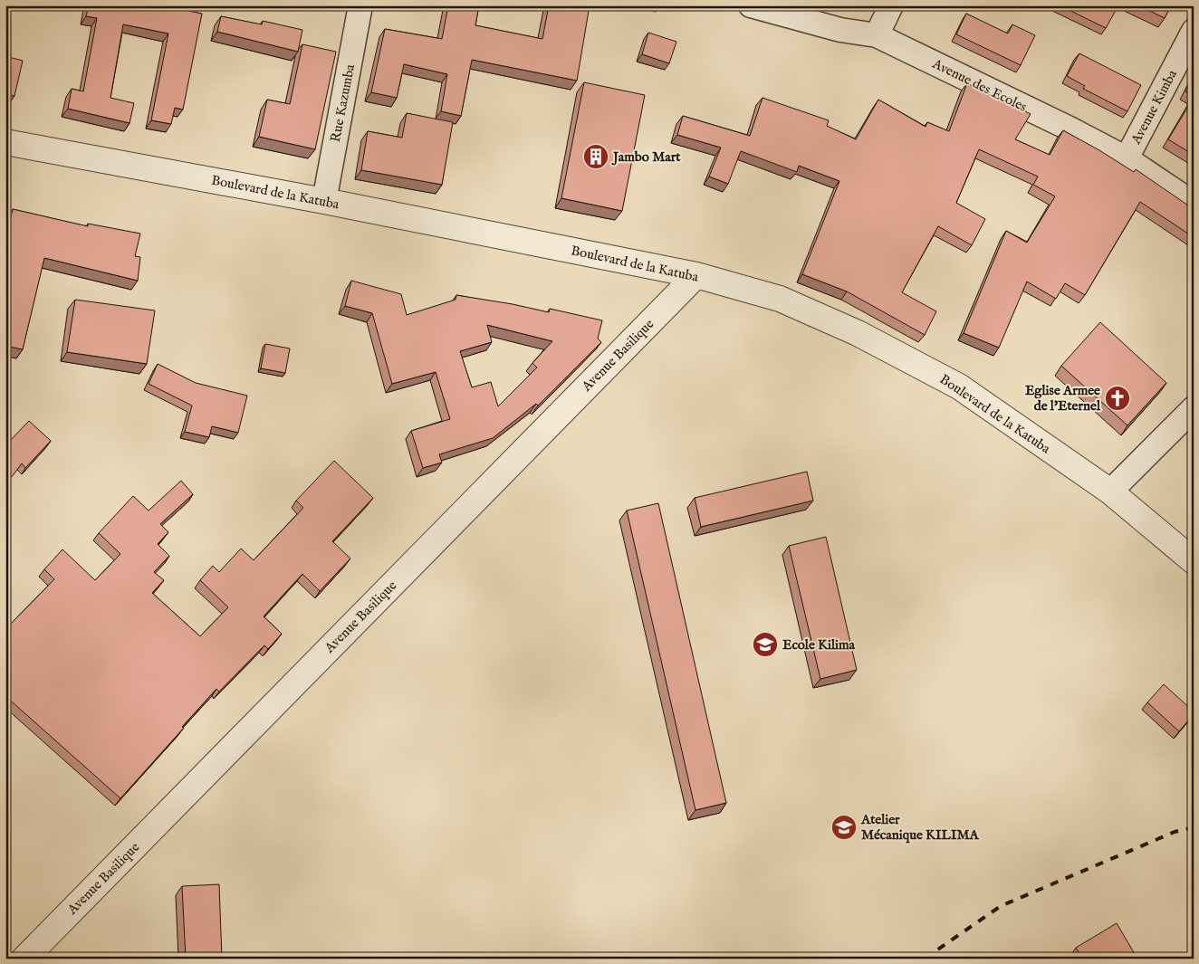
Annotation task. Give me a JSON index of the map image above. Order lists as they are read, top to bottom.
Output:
{
  "streets": {
    "street": [
      "Avenue des Ecoles",
      "Rue Kazumba",
      "Avenue Kimba",
      "Boulevard de la Katuba",
      "Avenue Basilique"
    ]
  },
  "crossings": [
    ["Avenue des Ecoles", "Avenue Kimba"],
    ["Rue Kazumba", "Boulevard de la Katuba"],
    ["Boulevard de la Katuba", "Avenue Basilique"]
  ],
  "places": {
    "building": ["Jambo Mart"],
    "church": ["Eglise Armee de l'Eternel"],
    "school or university": ["Ecole Kilima", "Atelier Mécanique KILIMA"]
  }
}
